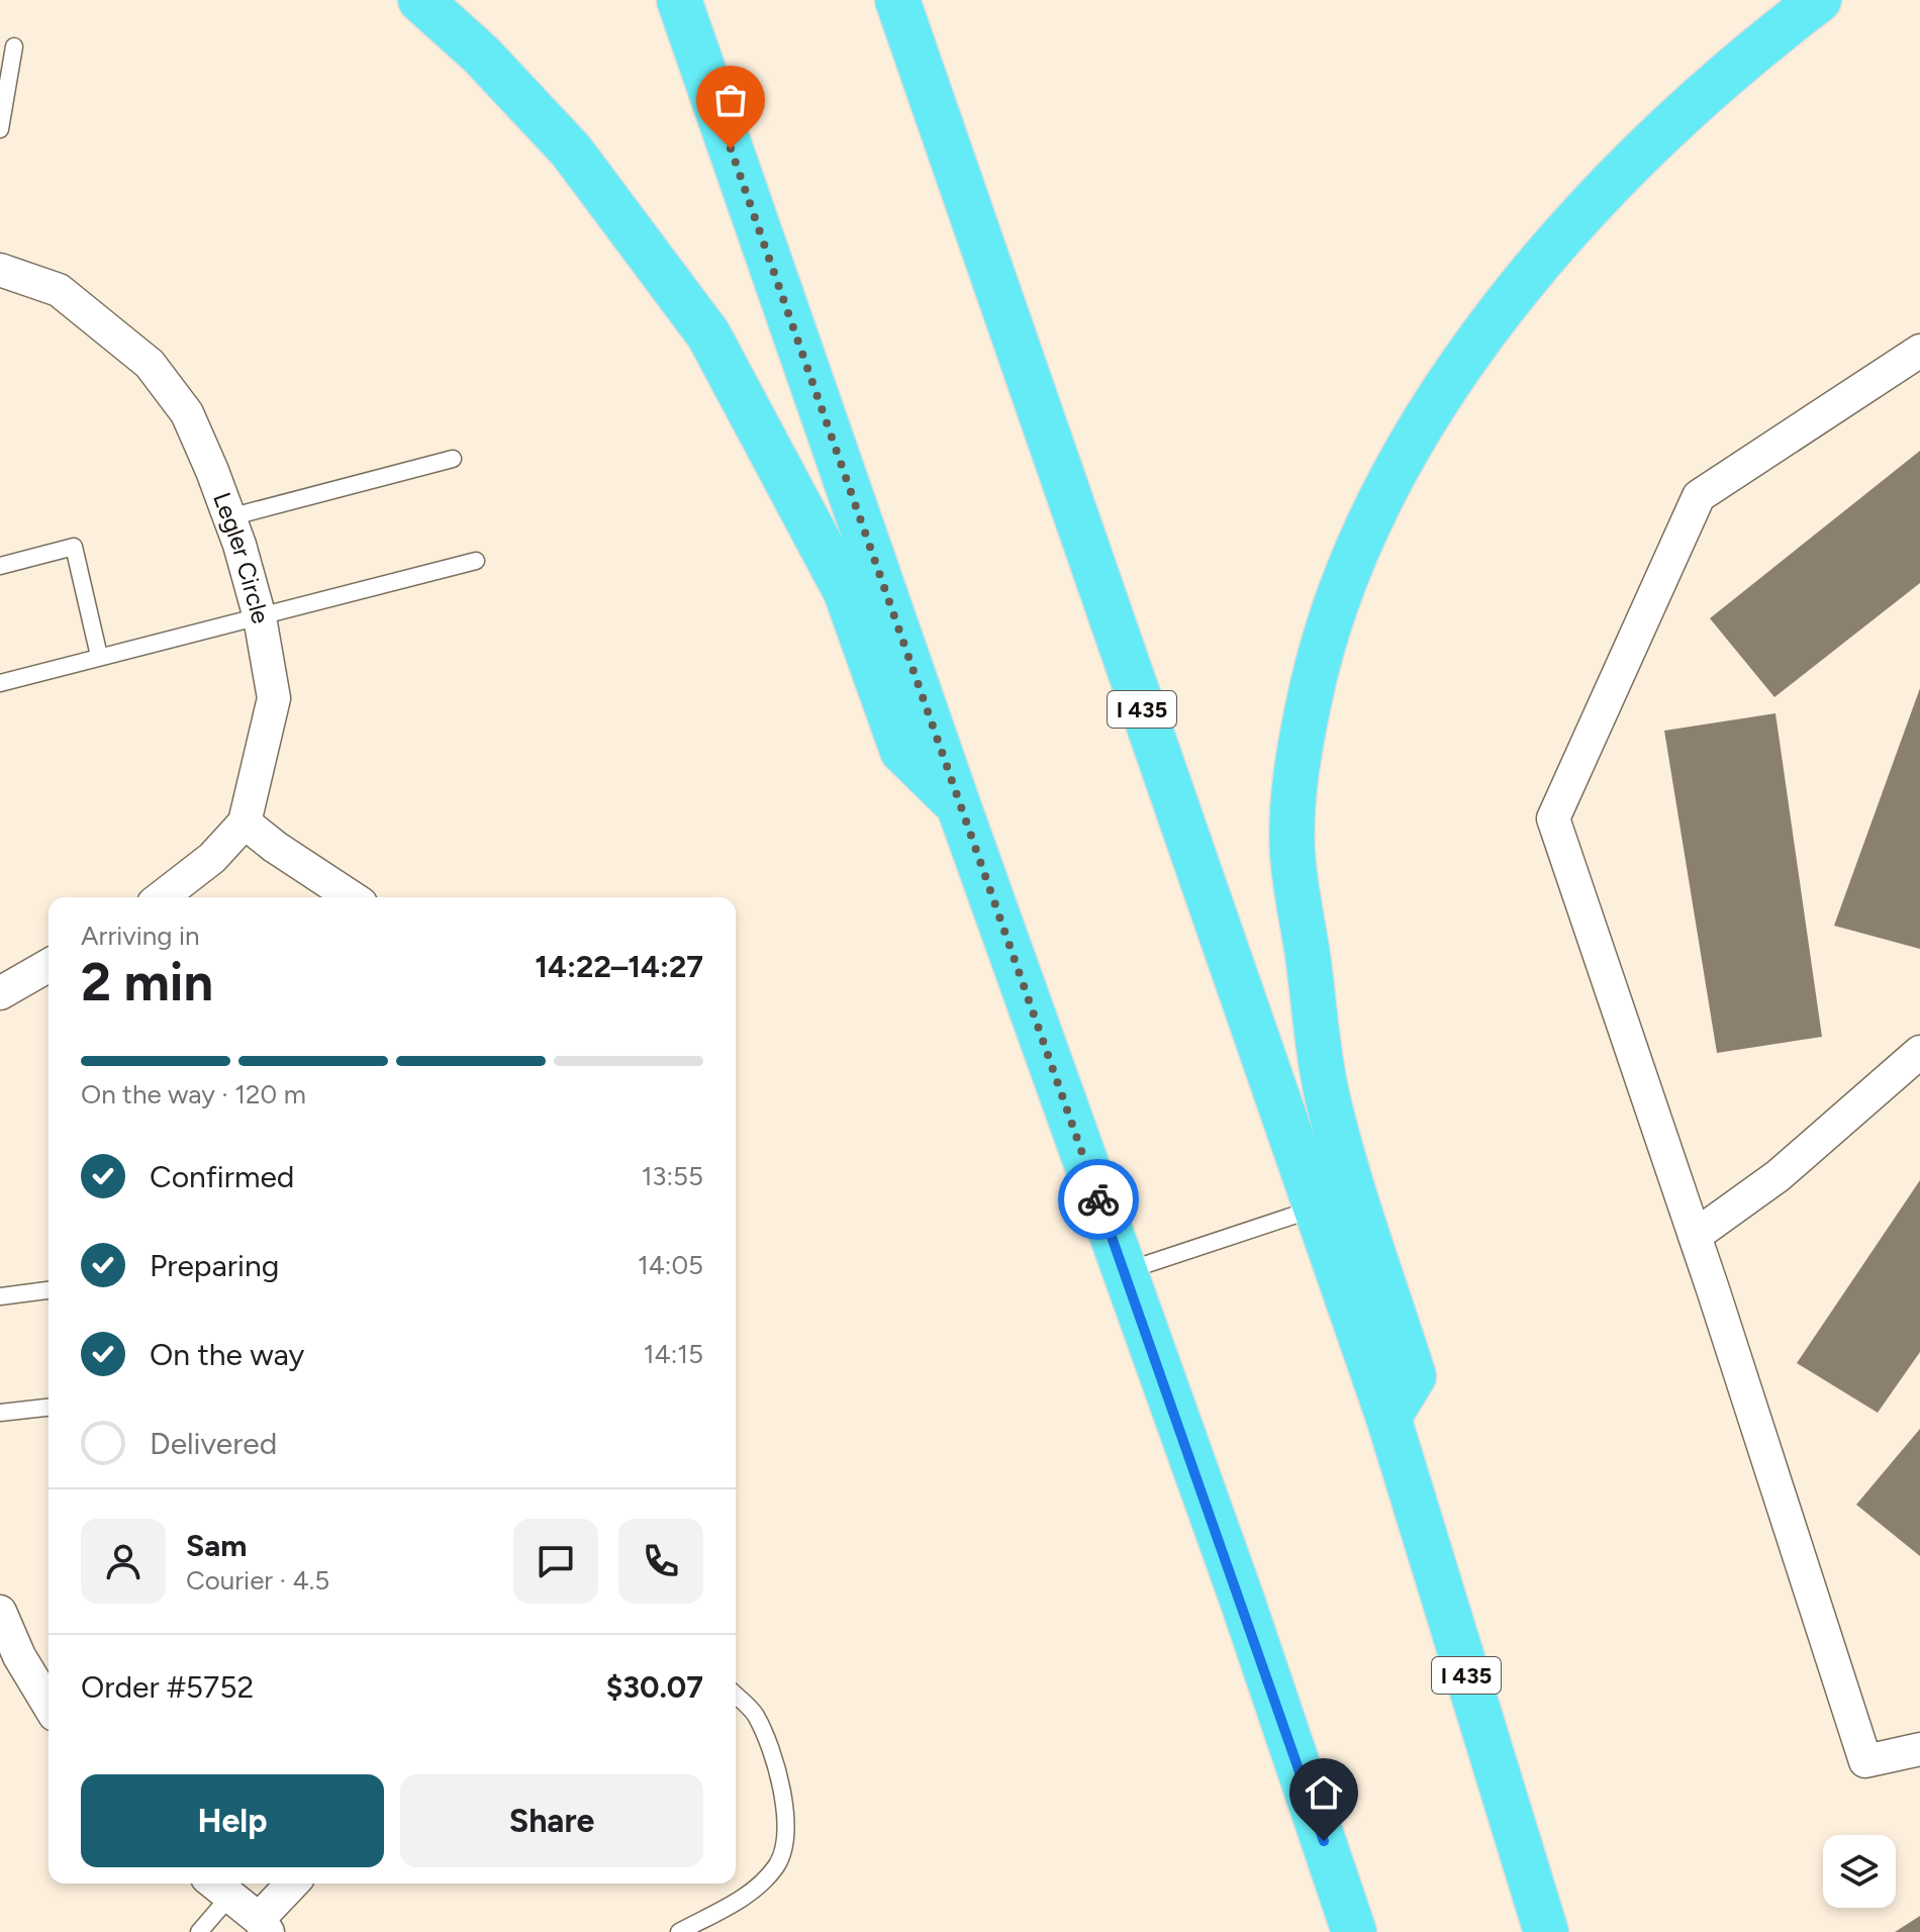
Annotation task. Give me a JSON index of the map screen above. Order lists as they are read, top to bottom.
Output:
{
  "streets": {
    "highway": ["I 435"],
    "street": ["Legler Circle"]
  },
  "page": {
    "heading": ["2 min", "Arriving in", "14:22–14:27"],
    "panel": [
      "Sam",
      "Courier · 4.5",
      "Order #5752",
      "$30.07"
    ],
    "bar": "On the way · 120 m",
    "list": [
      ["Confirmed", "13:55"],
      ["Preparing", "14:05"],
      ["On the way", "14:15"],
      "Delivered"
    ],
    "buttons": ["Help", "Share"]
  }
}
